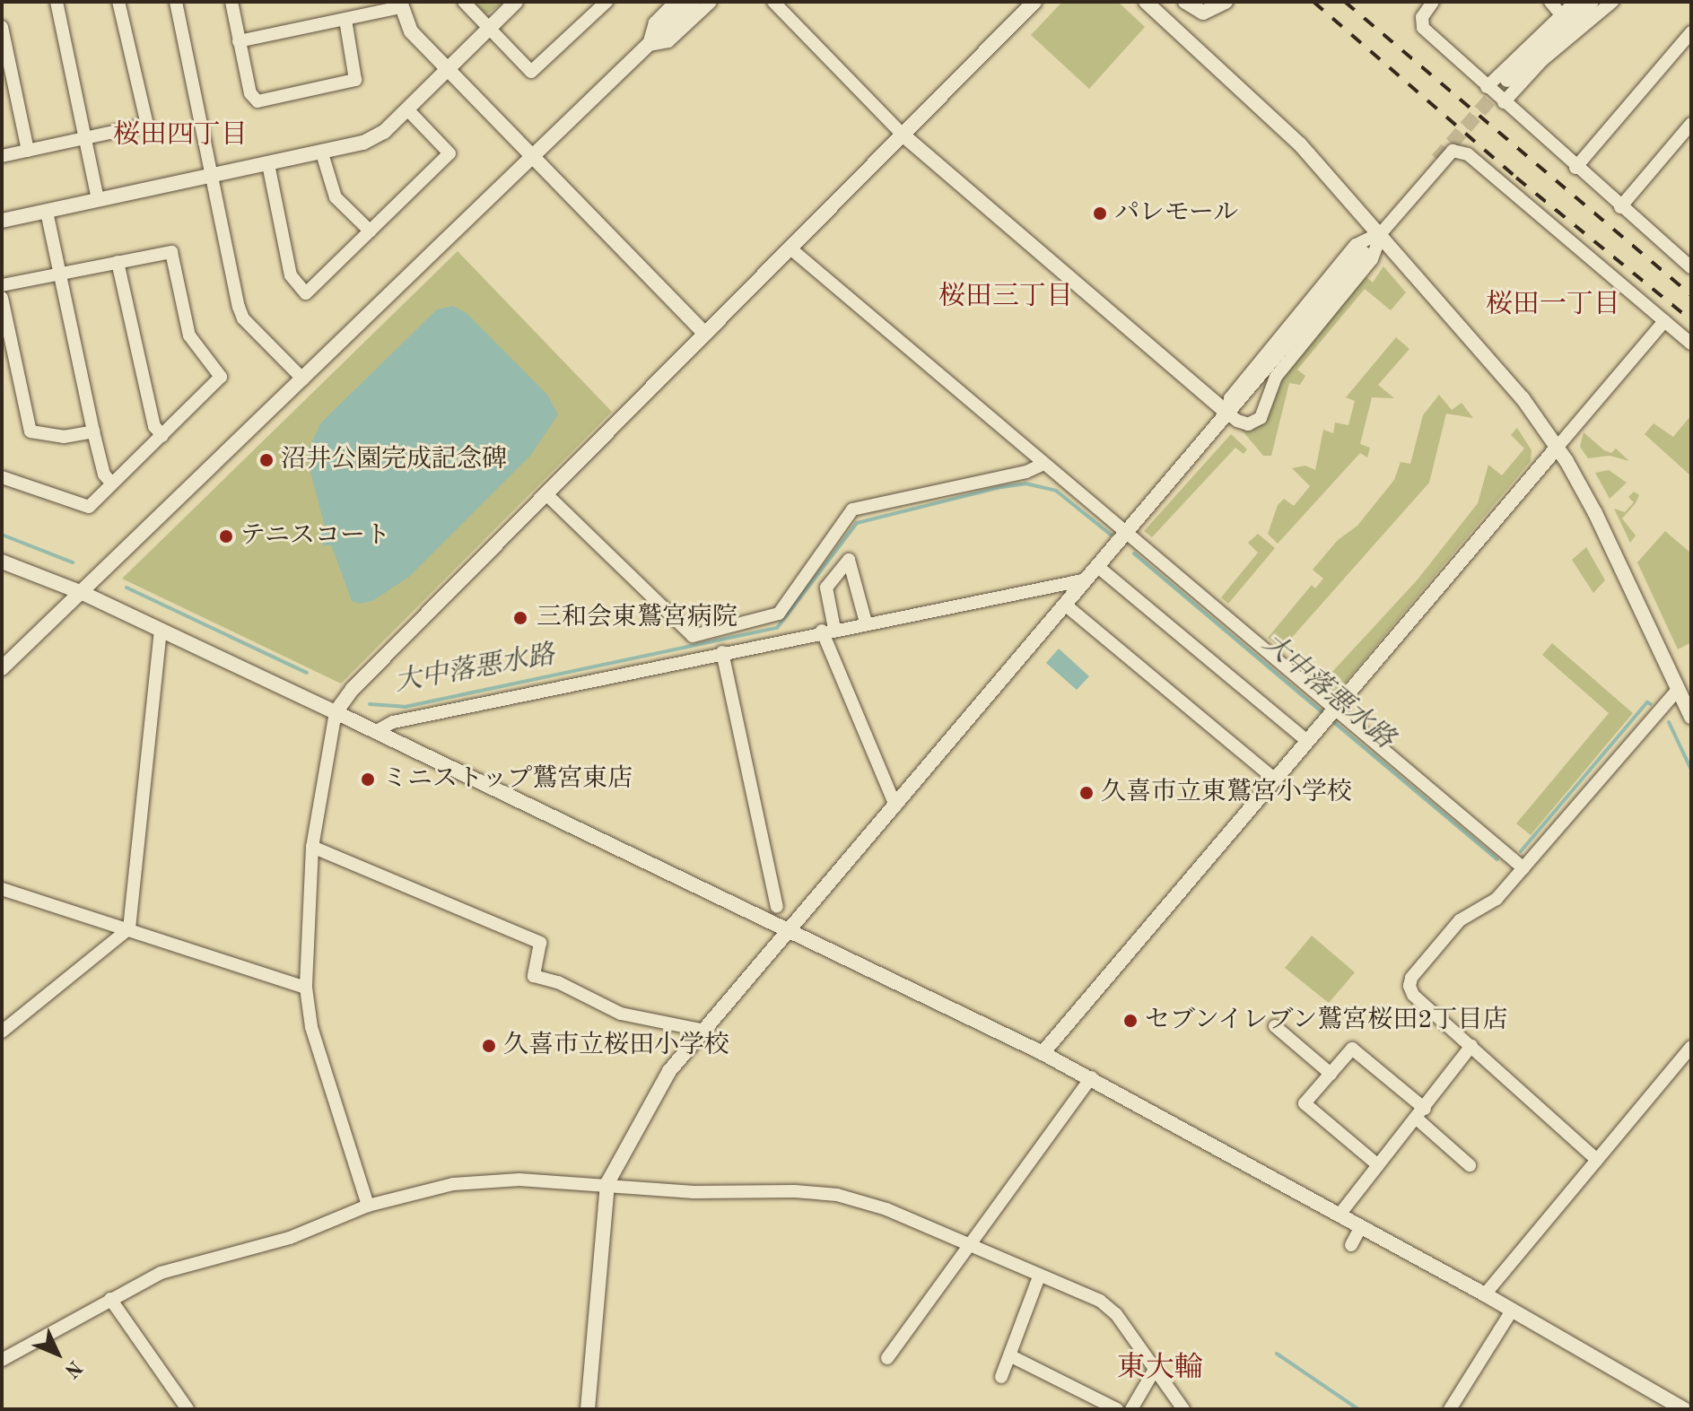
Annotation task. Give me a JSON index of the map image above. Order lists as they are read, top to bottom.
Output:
{
  "districts": [
    "桜田四丁目",
    "桜田三丁目",
    "桜田一丁目",
    "東大輪"
  ],
  "water": ["大中落悪水路"],
  "places": [
    "パレモール",
    "沼井公園完成記念碑",
    "テニスコート",
    "三和会東鷲宮病院",
    "ミニストップ鷲宮東店",
    "久喜市立東鷲宮小学校",
    "セブンイレブン鷲宮桜田2丁目店",
    "久喜市立桜田小学校"
  ],
  "north": "bottom right"
}
